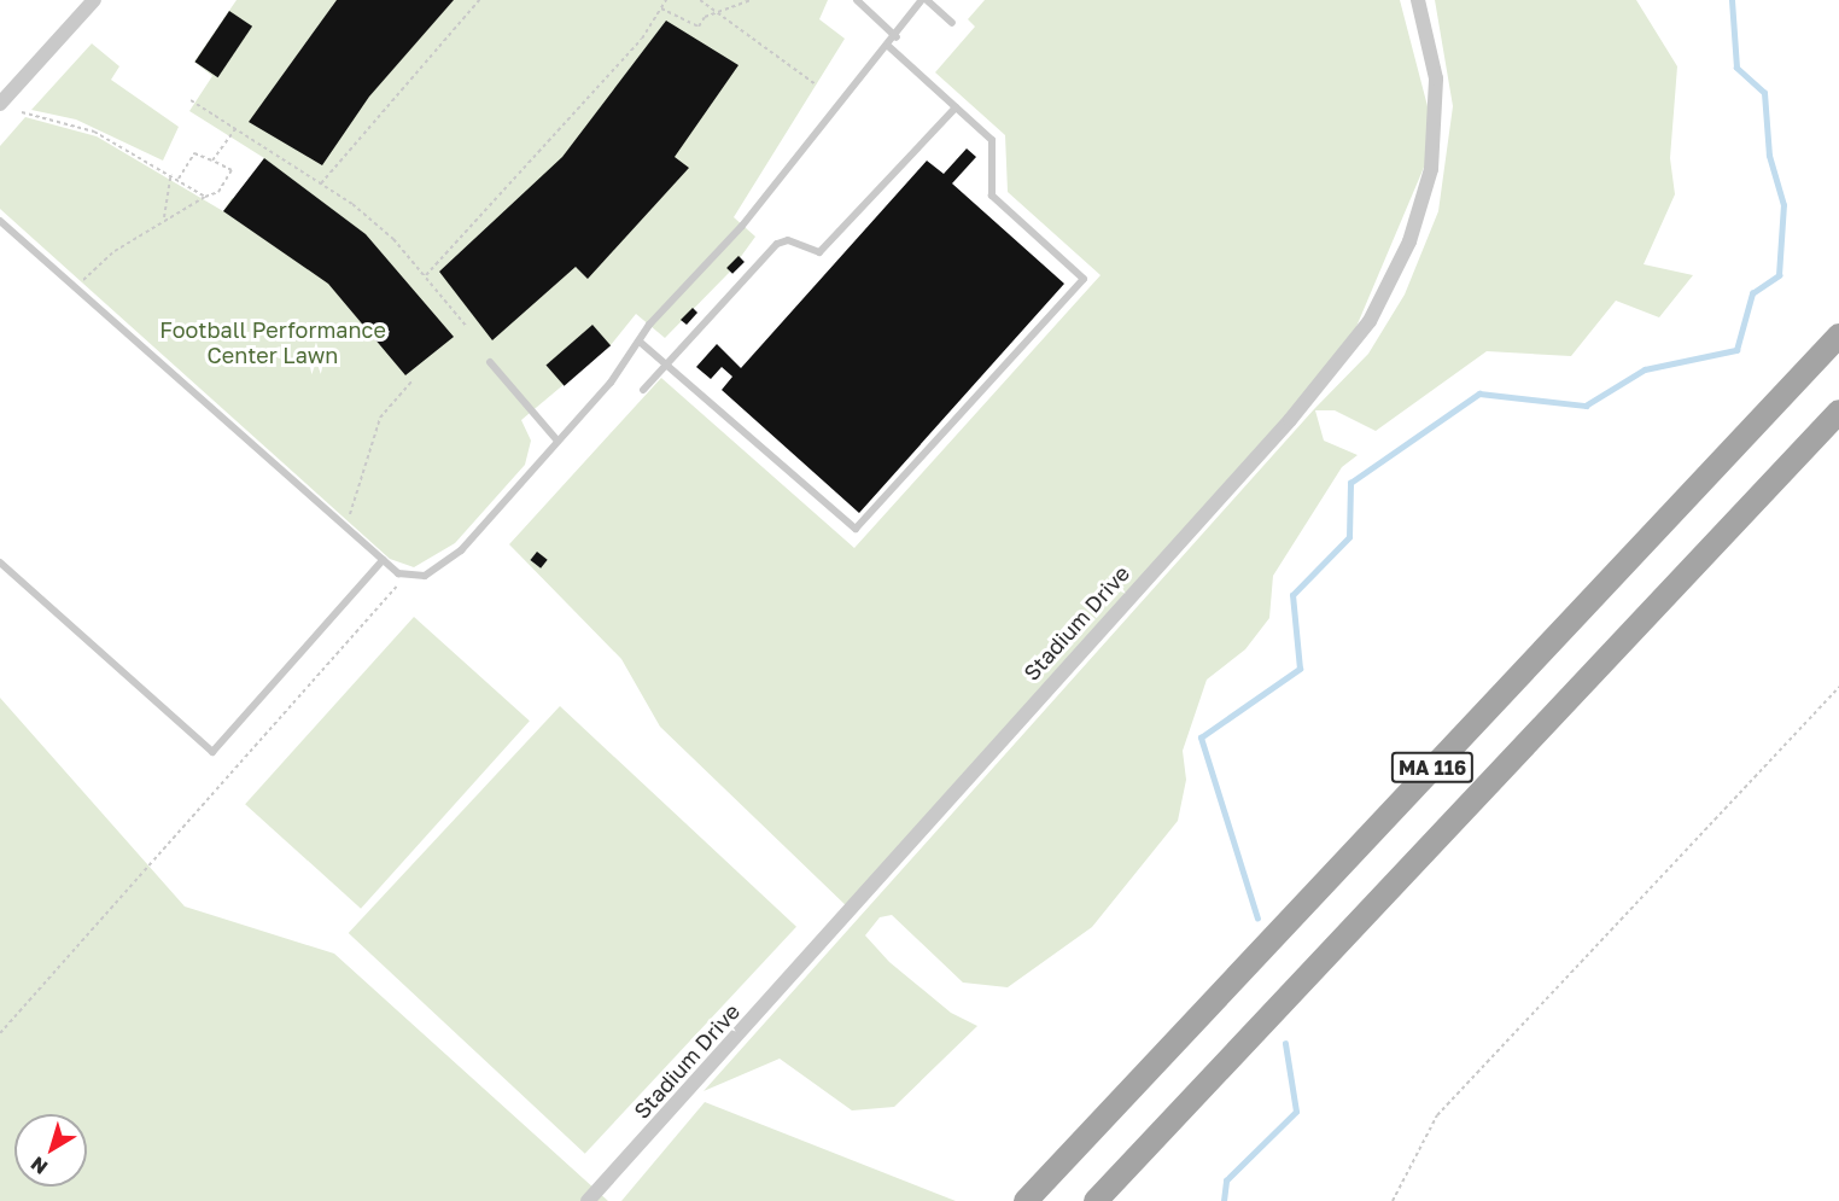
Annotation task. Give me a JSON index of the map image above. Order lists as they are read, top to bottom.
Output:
{
  "streets": {
    "main road": ["MA 116"],
    "street": ["Stadium Drive"]
  },
  "parks": ["Football Performance Center Lawn"],
  "north": "bottom left"
}
